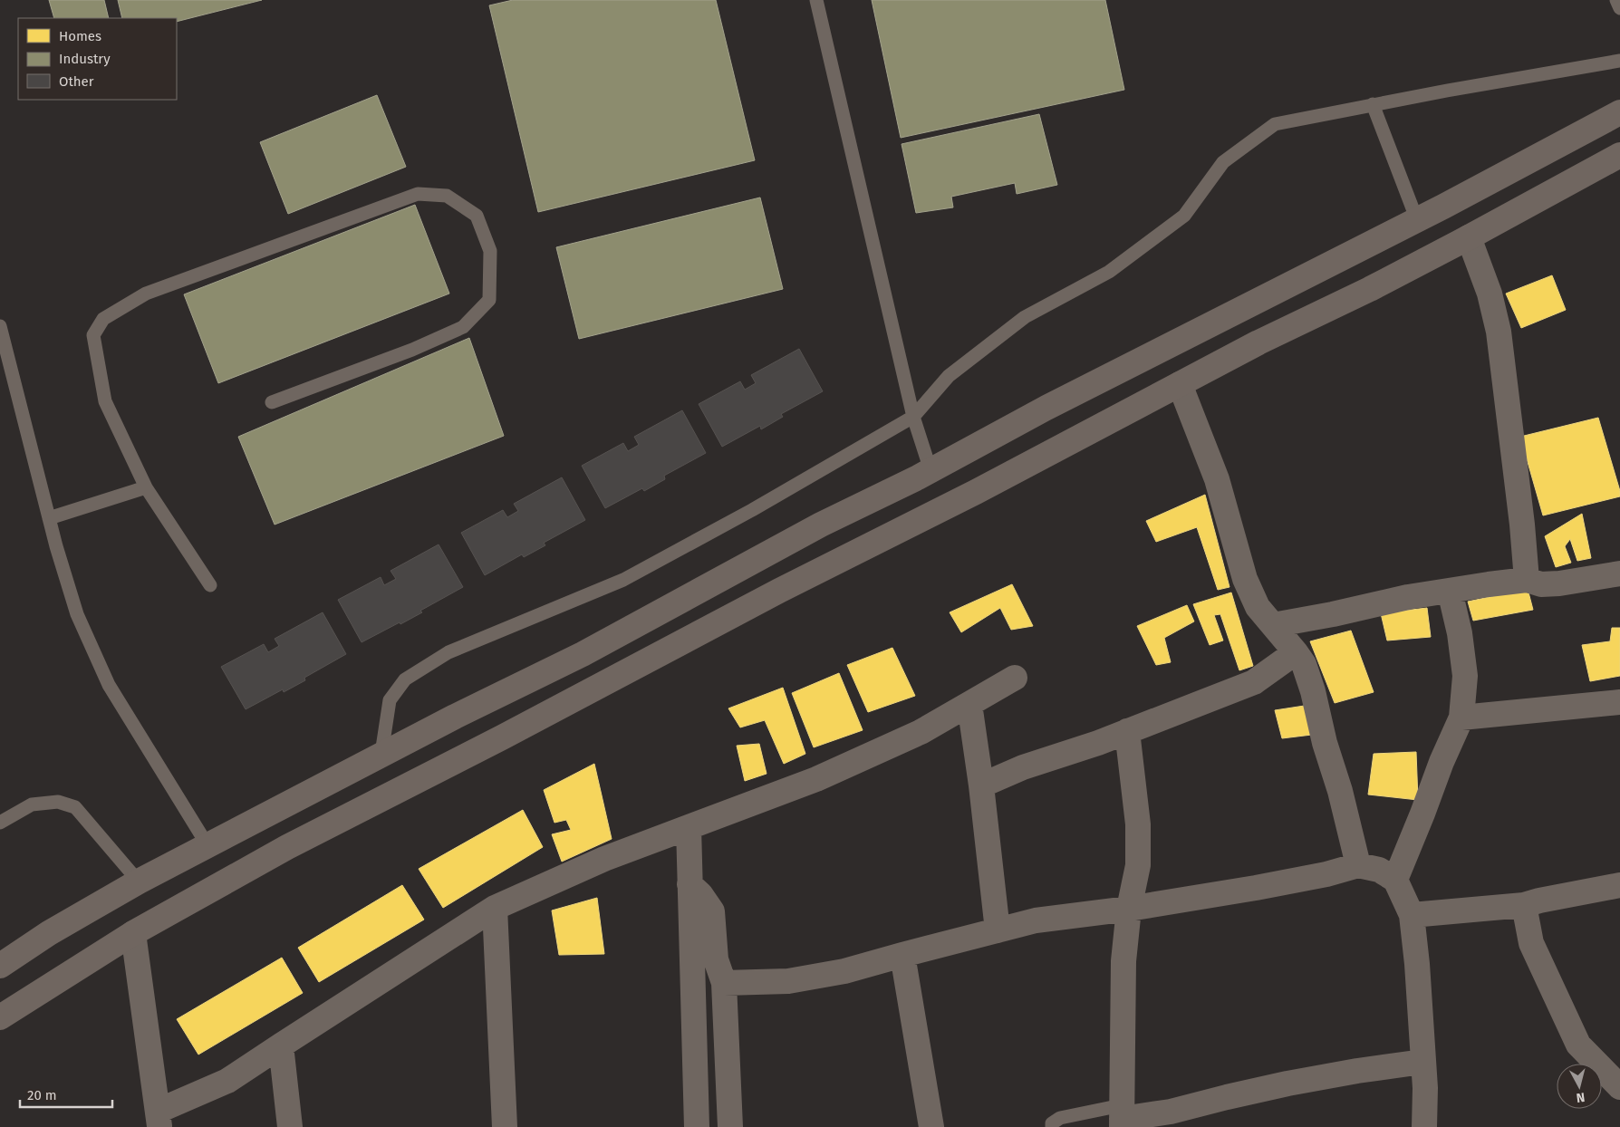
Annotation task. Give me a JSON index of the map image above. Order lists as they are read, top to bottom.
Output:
{
  "legend": ["Homes", "Industry", "Other"],
  "scale_bar": "20 m",
  "north": "bottom"
}
